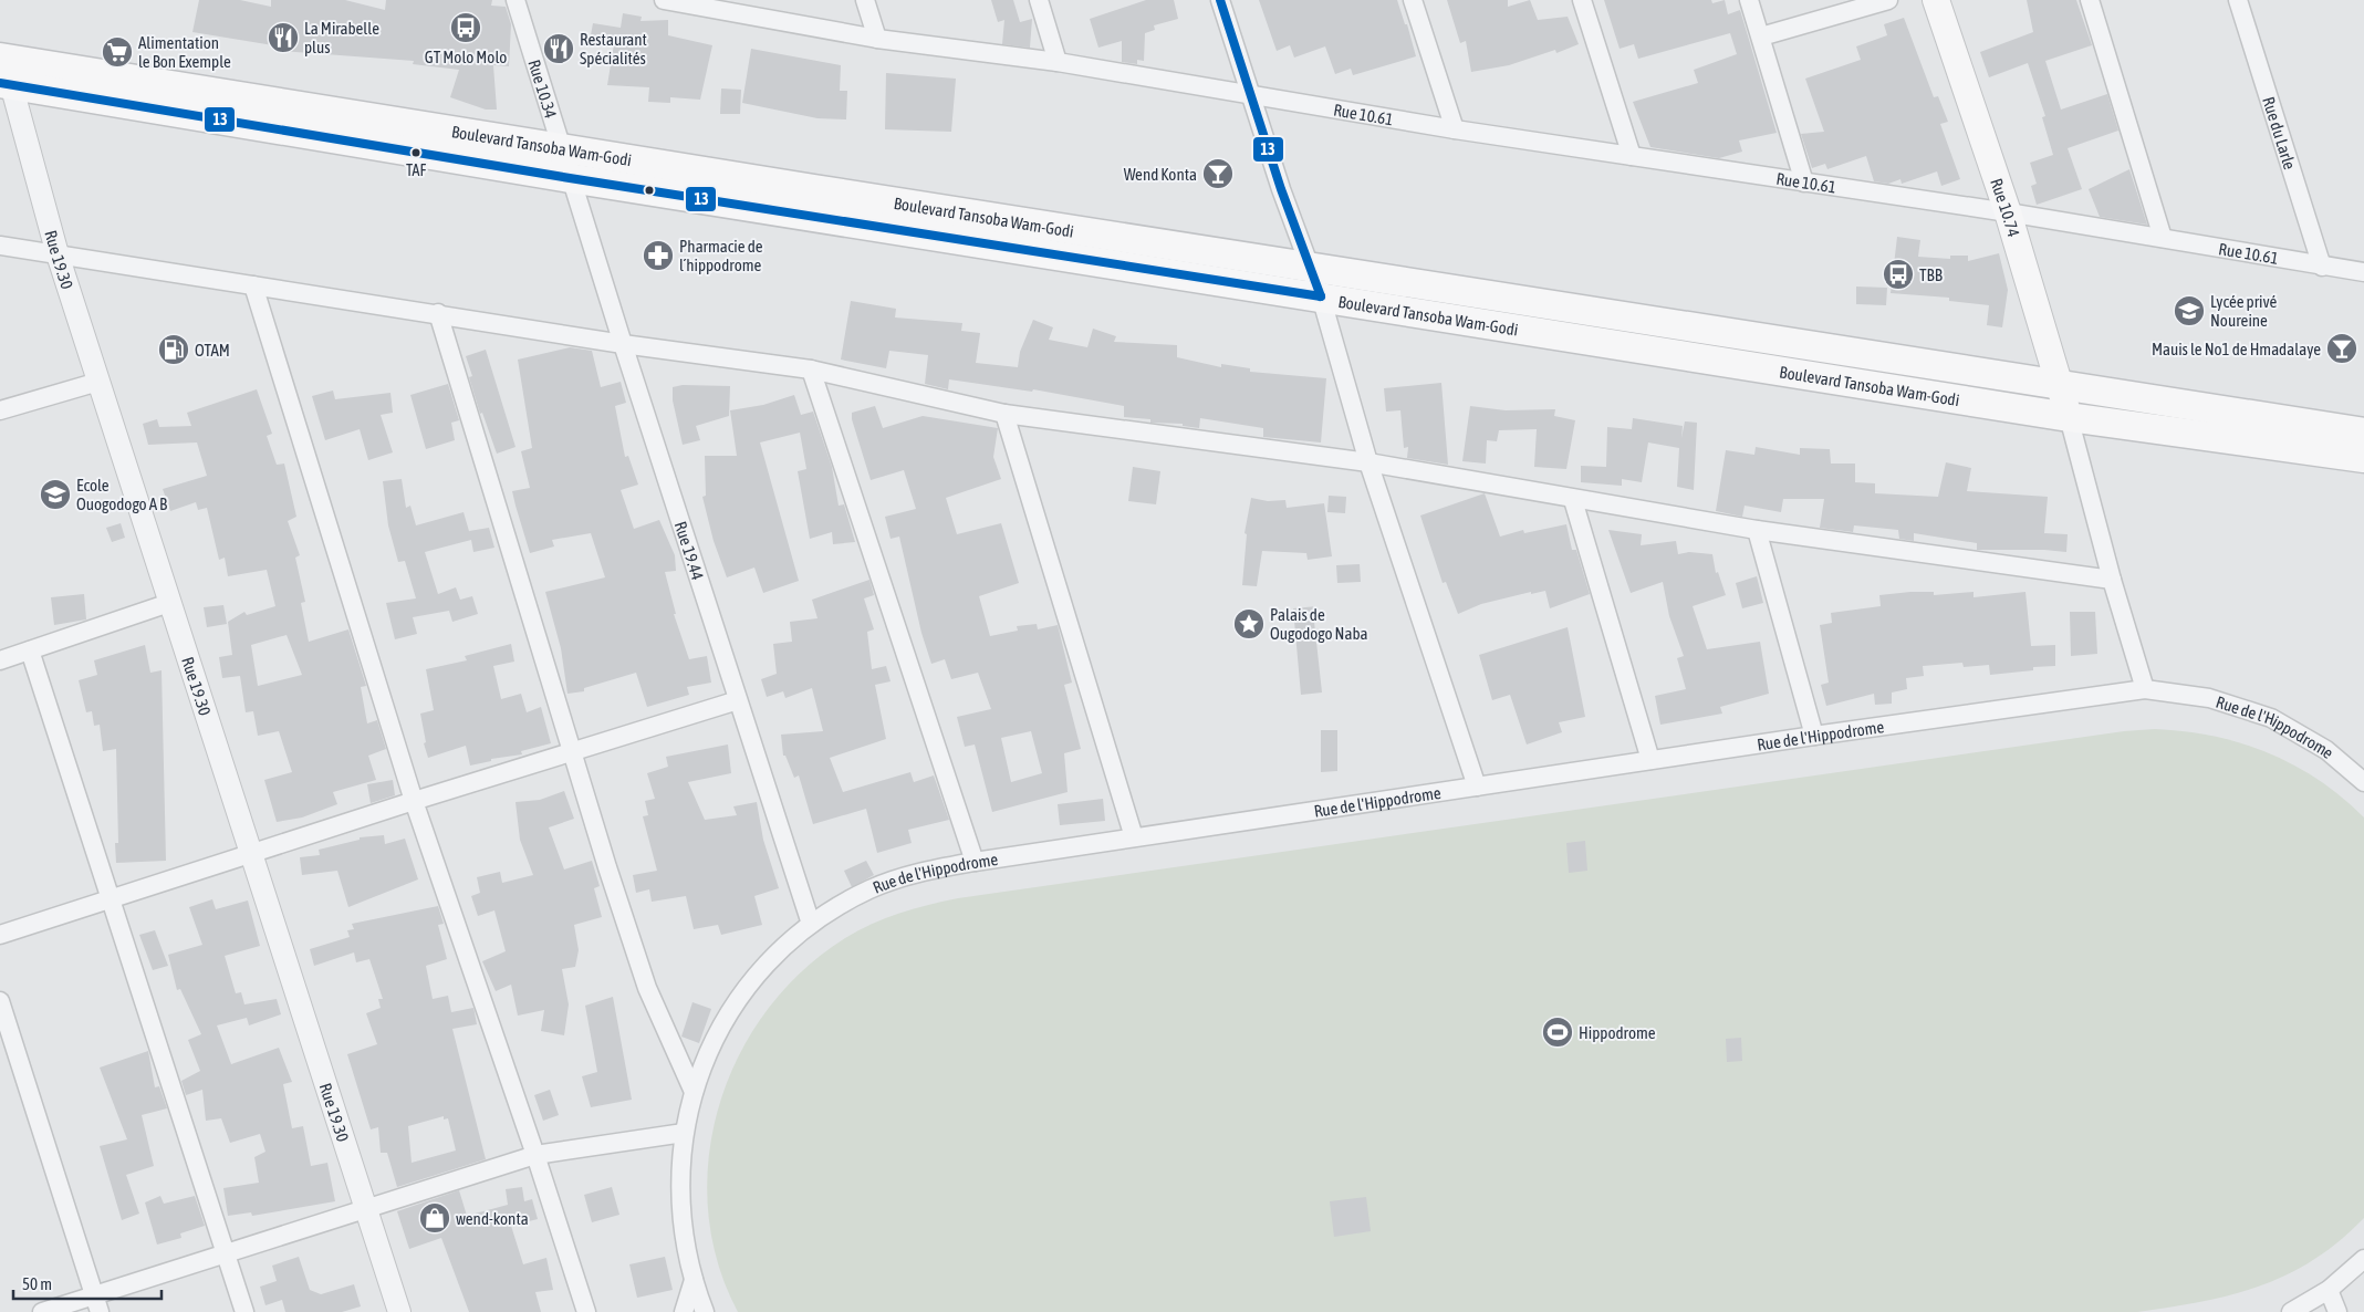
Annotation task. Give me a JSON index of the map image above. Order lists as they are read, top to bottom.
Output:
{
  "streets": {
    "main road": ["Boulevard Tansoba Wam-Godi", "Rue 10.74"],
    "street": [
      "Rue 10.34",
      "Rue 10.61",
      "Rue du Larle",
      "Rue 19.30",
      "Rue 19.44",
      "Rue de l'Hippodrome"
    ]
  },
  "crossings": [
    ["Rue 10.34", "Boulevard Tansoba Wam-Godi"],
    ["Rue 10.34", "Rue 19.44"],
    ["Rue 10.61", "Rue du Larle"],
    ["Rue 10.61", "Rue 10.74"],
    ["Boulevard Tansoba Wam-Godi", "Rue 10.74"],
    ["Boulevard Tansoba Wam-Godi", "Rue 19.30"],
    ["Boulevard Tansoba Wam-Godi", "Rue 19.44"],
    ["Rue 19.44", "Rue de l'Hippodrome"]
  ],
  "places": {
    "bus stop": ["GT Molo Molo", "TBB"],
    "restaurant": ["La Mirabelle plus", "Restaurant Spécialités"],
    "supermarket": ["Alimentation le Bon Exemple"],
    "other": ["TAF"],
    "bar": ["Wend Konta", "Mauis le No1 de Hmadalaye"],
    "pharmacy": ["Pharmacie de l´hippodrome"],
    "school or university": ["Lycée privé Noureine", "Ecole Ouogodogo A B"],
    "fuel station": ["OTAM"],
    "place": ["Palais de Ougodogo Naba"],
    "sports": ["Hippodrome"],
    "shop": ["wend-konta"]
  },
  "lines": ["transit line 13"],
  "scale_bar": "50 m"
}
